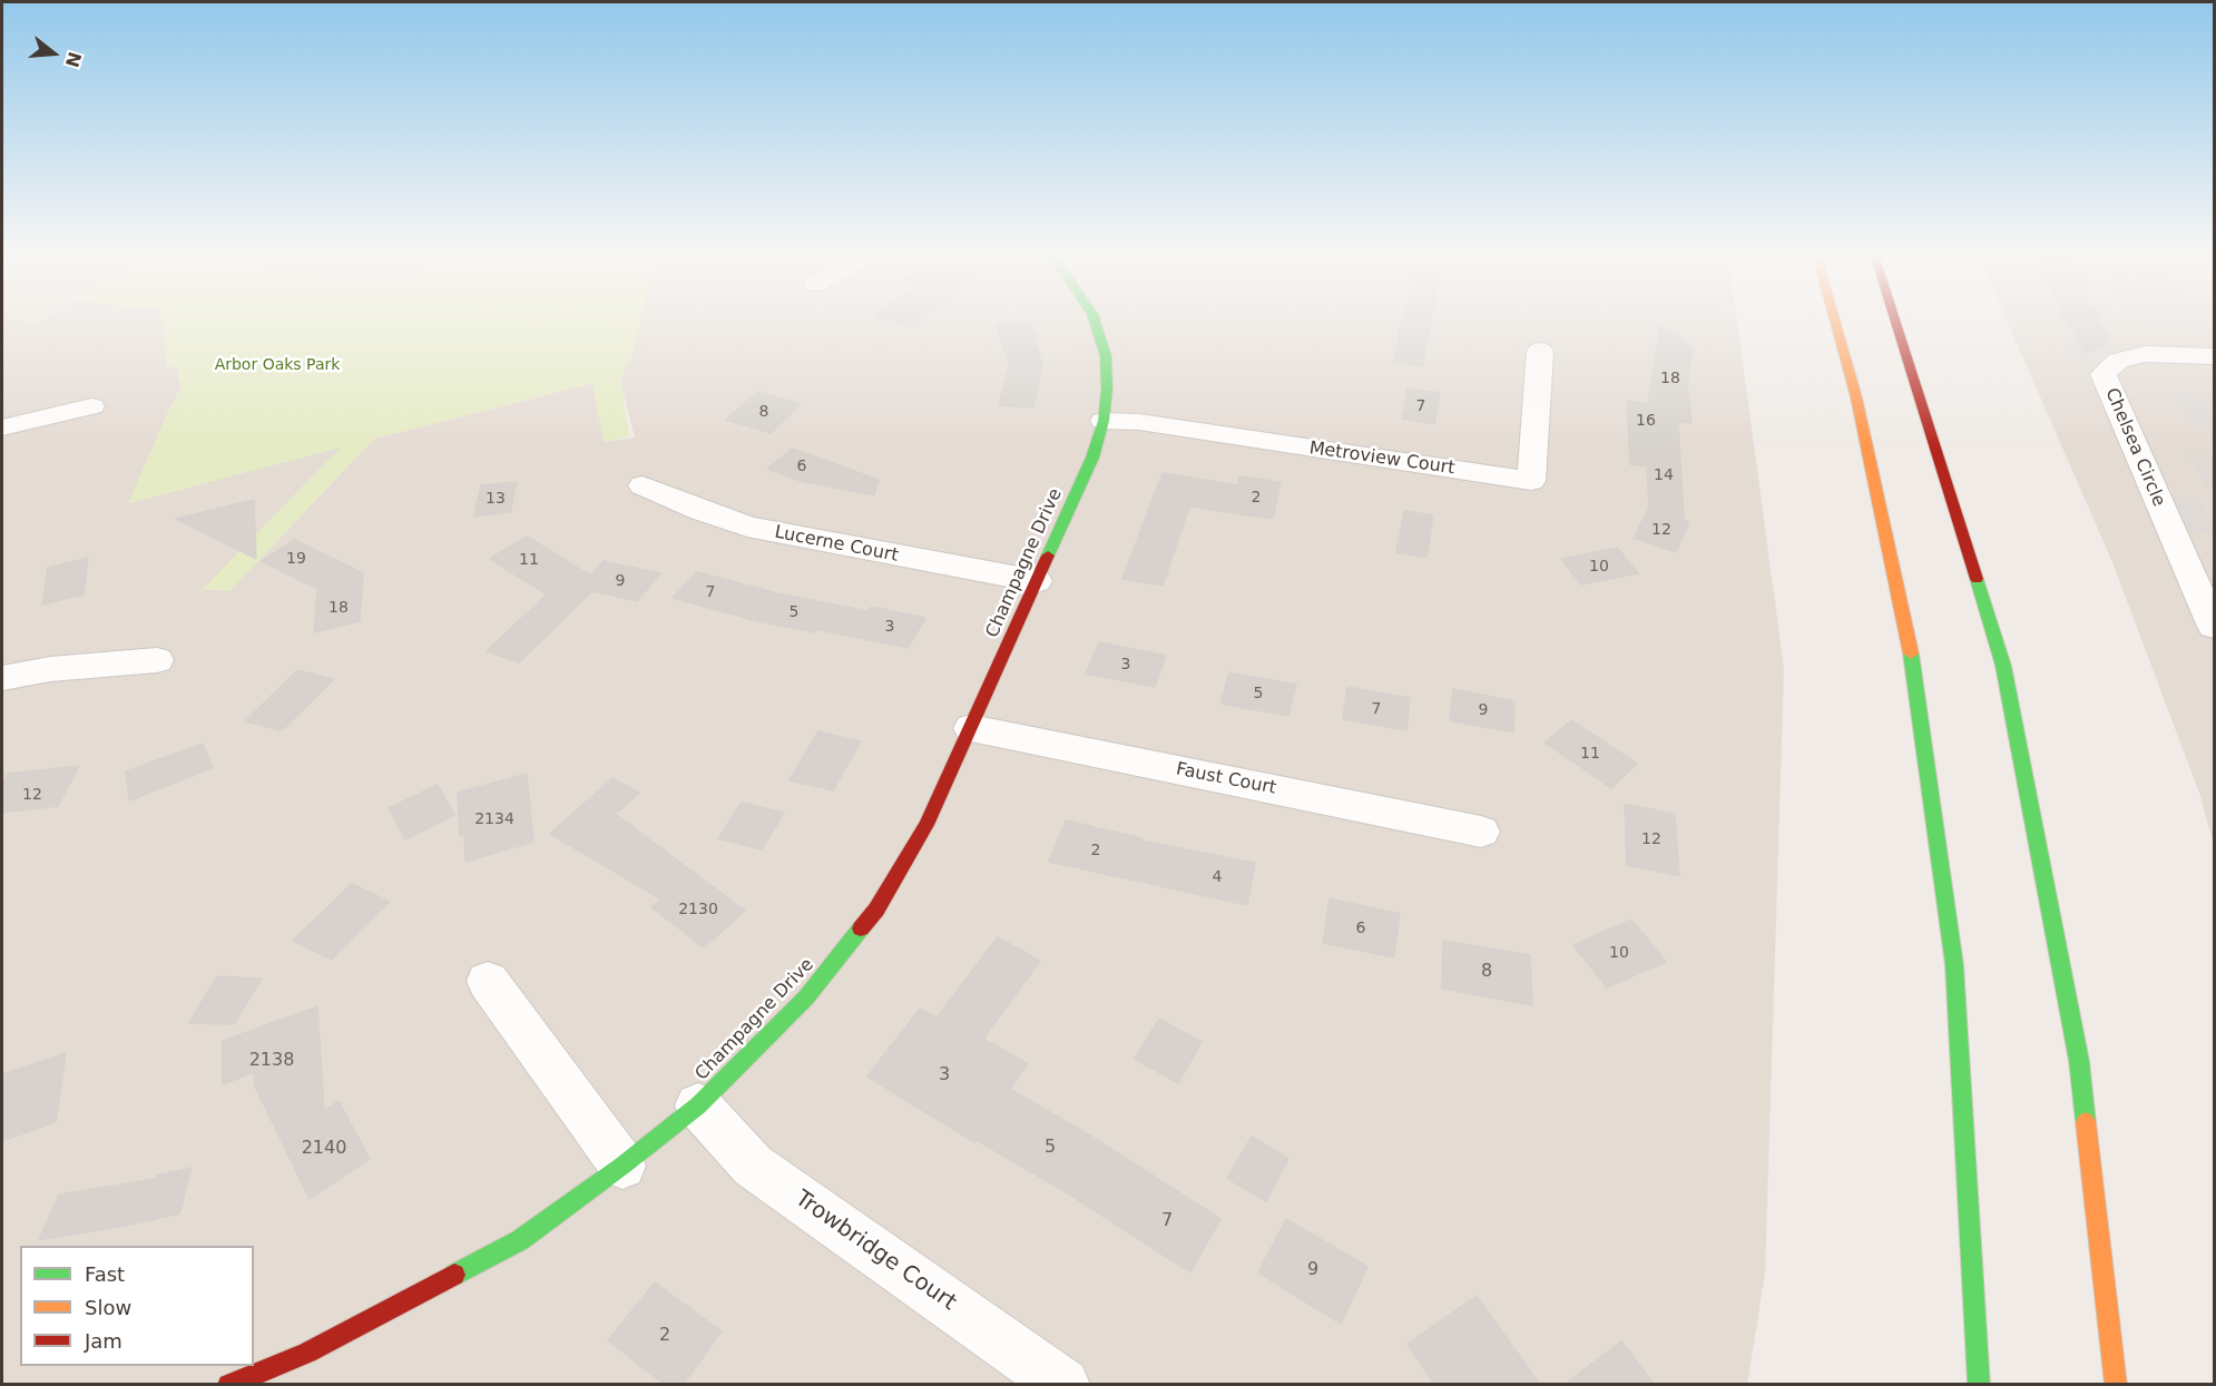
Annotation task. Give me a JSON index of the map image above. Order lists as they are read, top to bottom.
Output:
{
  "streets": {
    "main road": ["Champagne Drive"],
    "street": [
      "Chelsea Circle",
      "Metroview Court",
      "Lucerne Court",
      "Faust Court",
      "Trowbridge Court"
    ]
  },
  "crossings": [
    ["Metroview Court", "Champagne Drive"],
    ["Lucerne Court", "Champagne Drive"],
    ["Champagne Drive", "Faust Court"],
    ["Champagne Drive", "Trowbridge Court"]
  ],
  "parks": ["Arbor Oaks Park"],
  "house_numbers": [
    "18",
    "7",
    "8",
    "16",
    "6",
    "14",
    "2",
    "13",
    "12",
    "19",
    "11",
    "10",
    "9",
    "7",
    "18",
    "5",
    "3",
    "3",
    "5",
    "7",
    "9",
    "11",
    "12",
    "2134",
    "12",
    "2",
    "4",
    "2130",
    "6",
    "10",
    "8",
    "2138",
    "3",
    "5",
    "2140",
    "7",
    "9",
    "2"
  ],
  "legend": ["Fast", "Slow", "Jam"],
  "north": "right"
}
